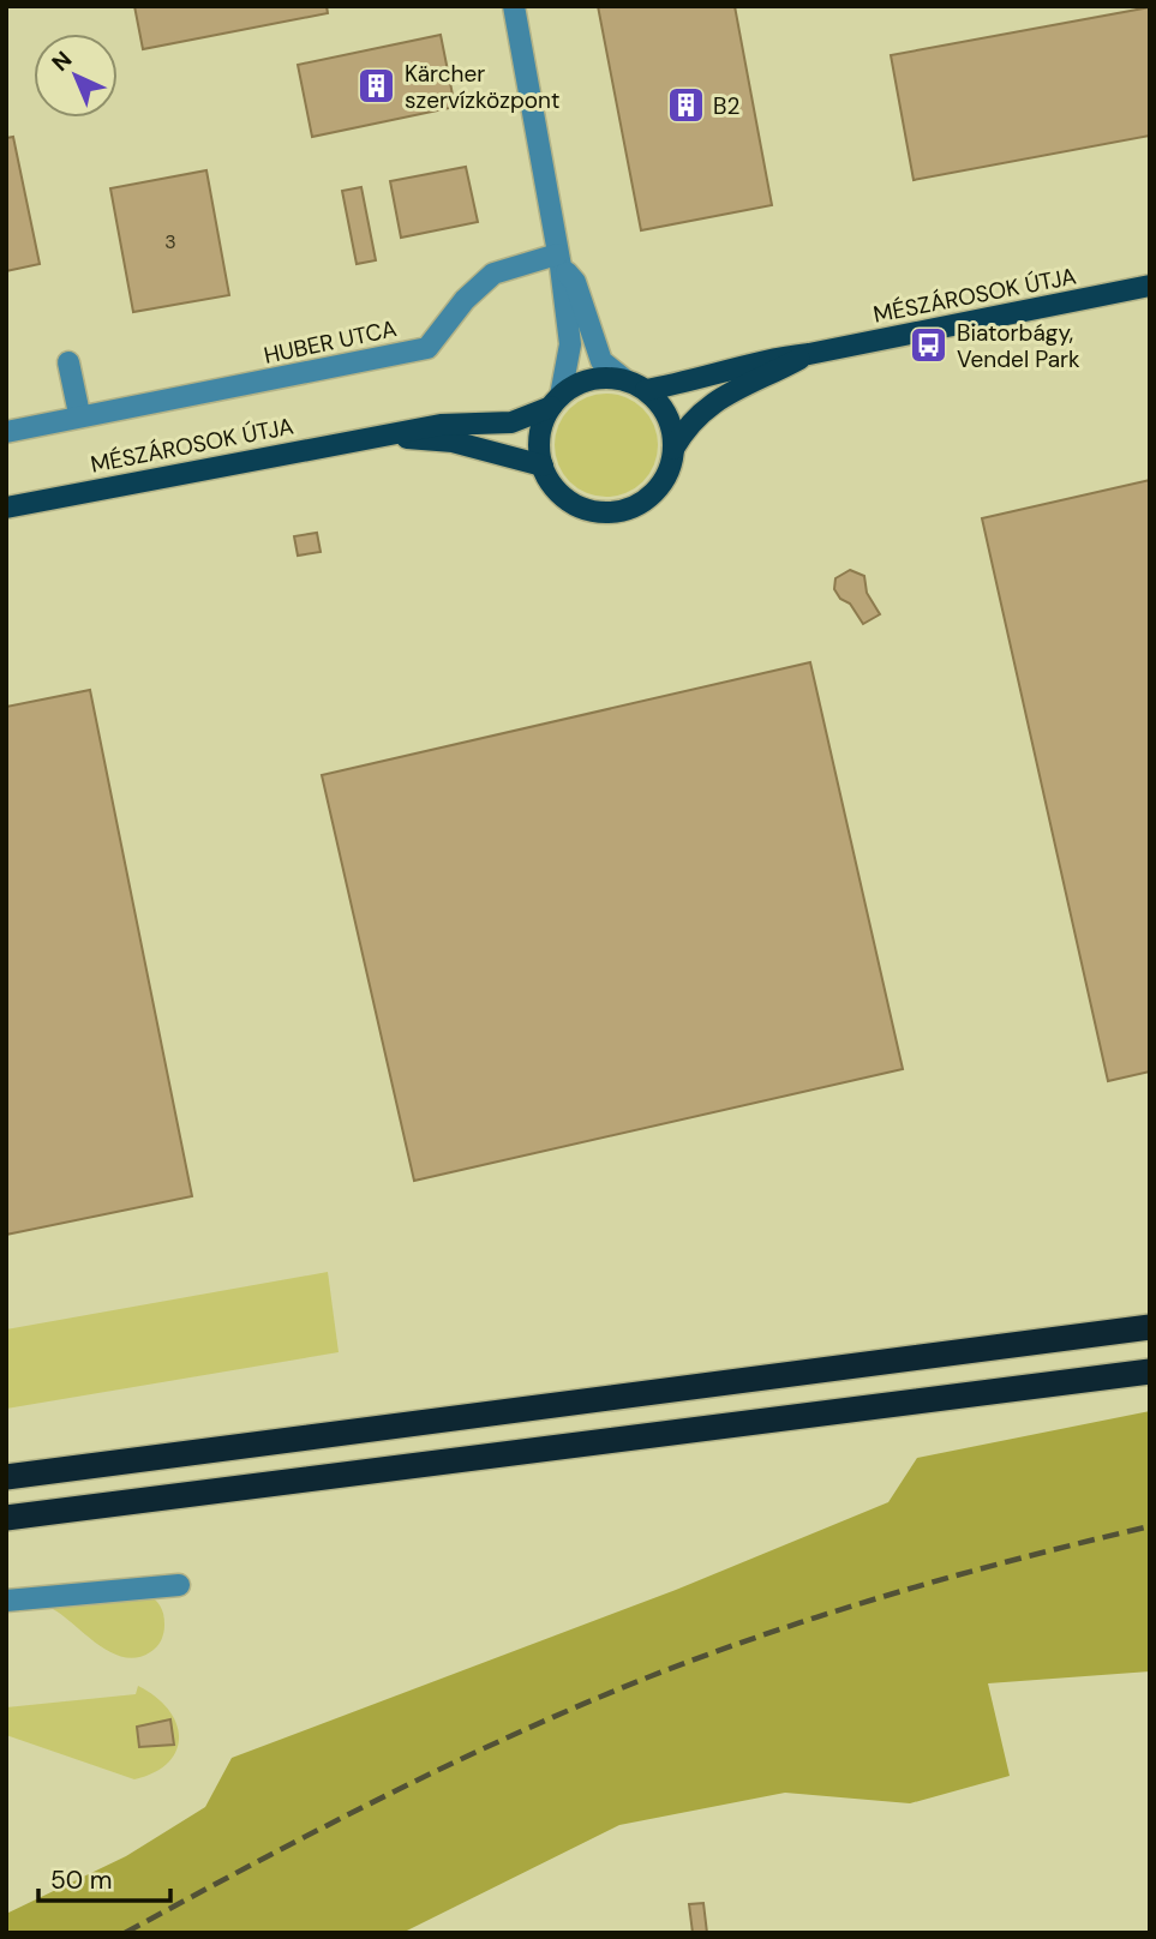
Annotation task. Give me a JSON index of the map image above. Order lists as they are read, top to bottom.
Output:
{
  "streets": {
    "main road": ["MÉSZÁROSOK ÚTJA"],
    "street": ["HUBER UTCA"]
  },
  "places": {
    "building": ["Kärcher szervízközpont", "B2"],
    "bus stop": ["Biatorbágy, Vendel Park"]
  },
  "house_numbers": ["3"],
  "scale_bar": "50 m",
  "north": "top left"
}
